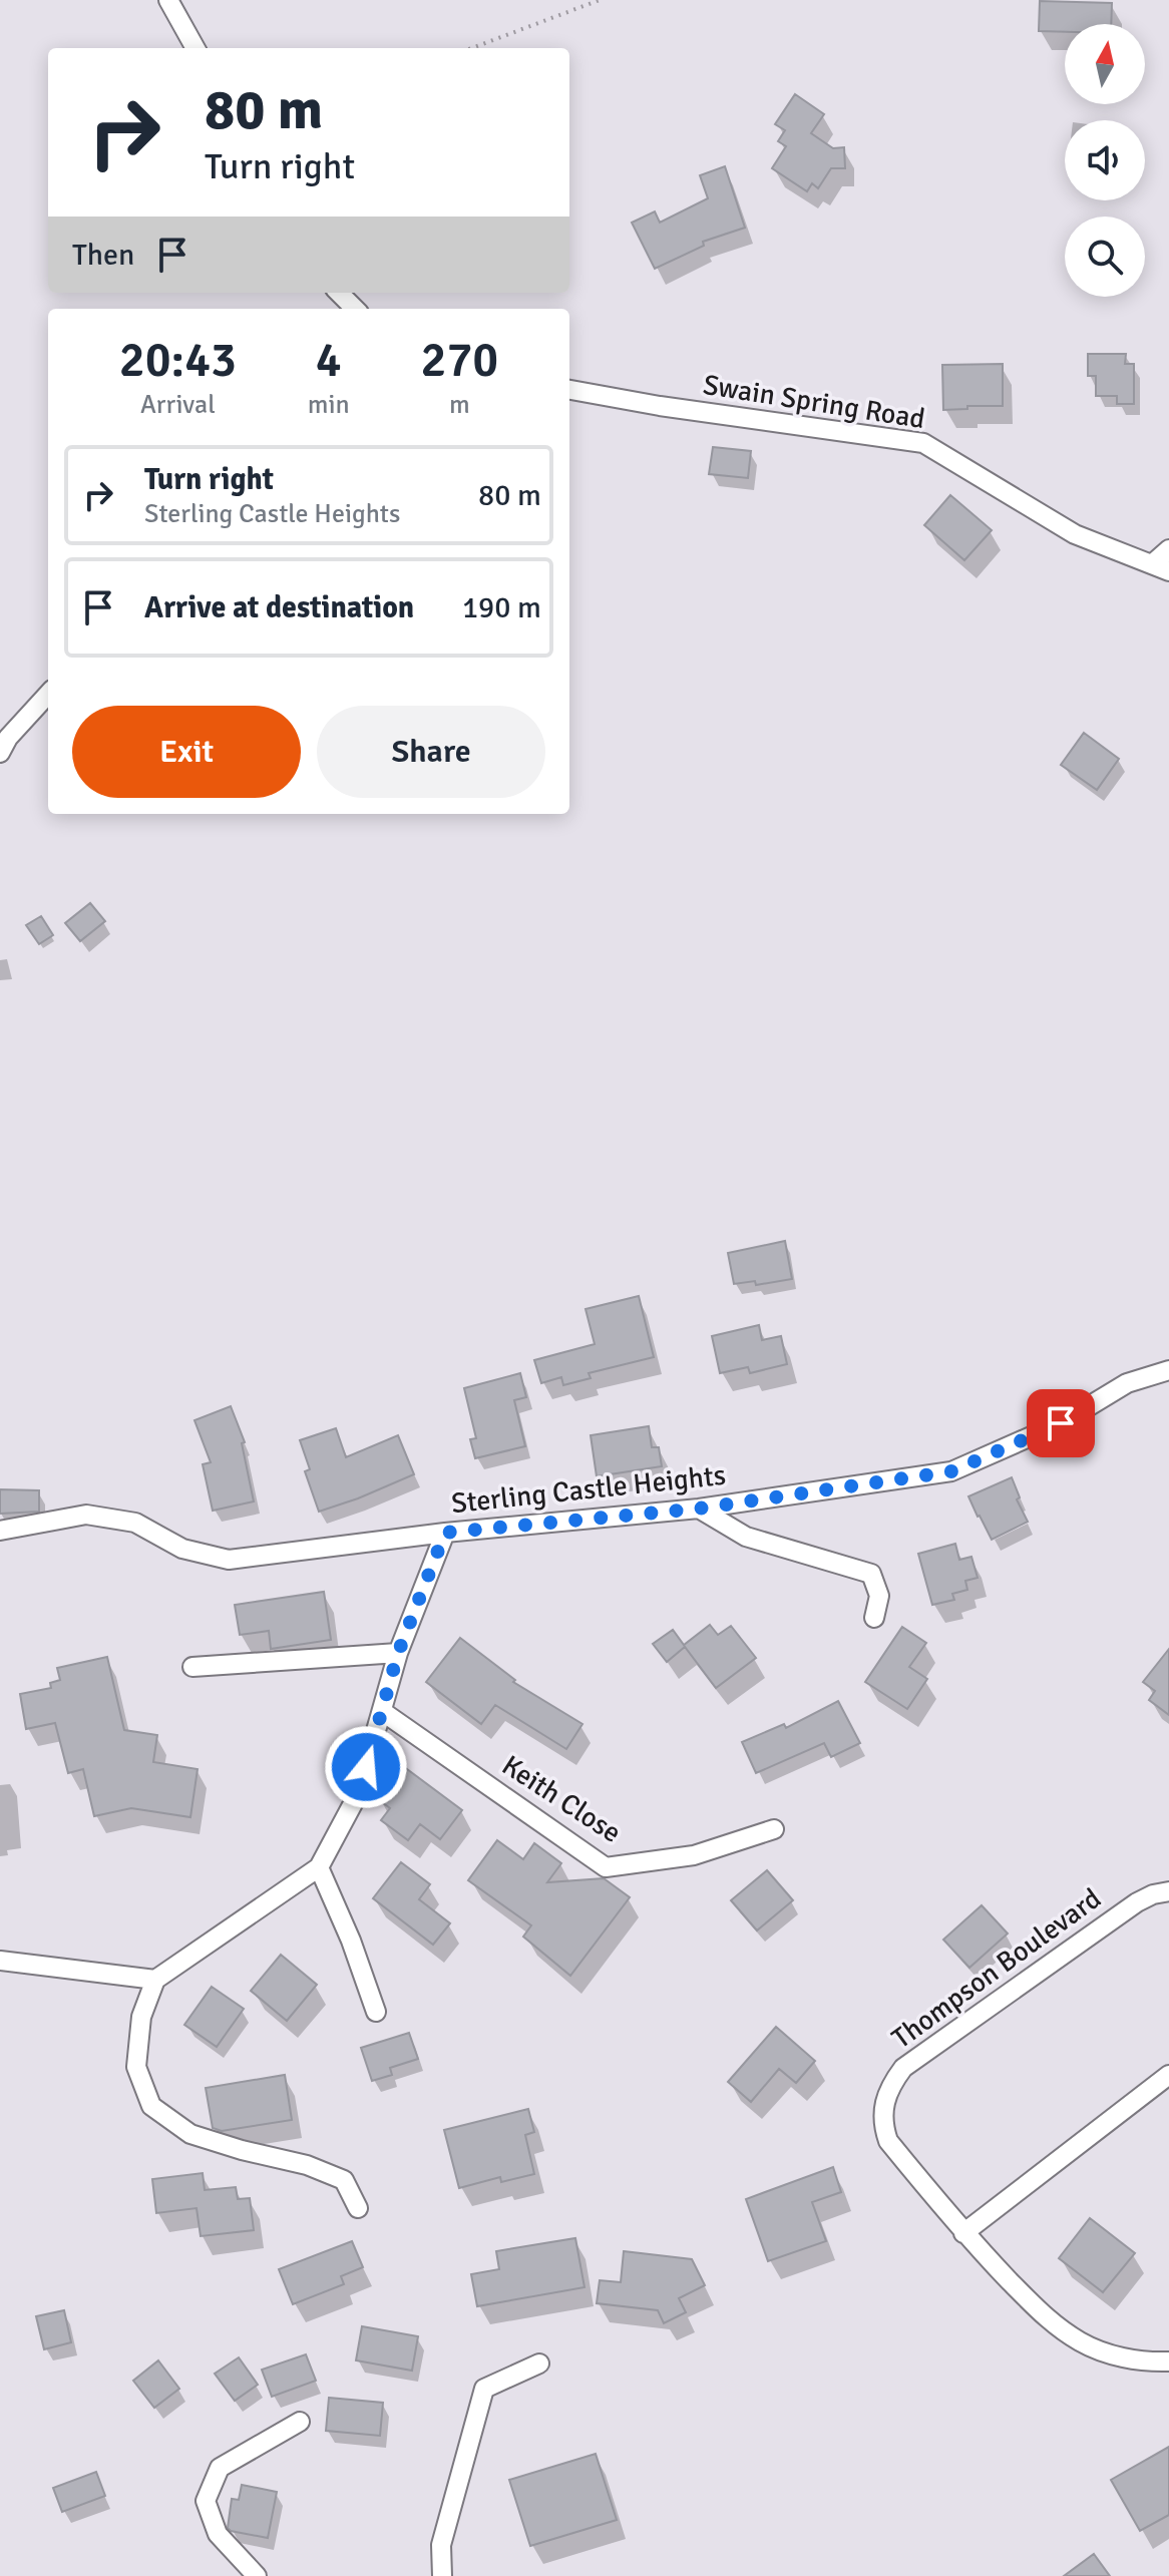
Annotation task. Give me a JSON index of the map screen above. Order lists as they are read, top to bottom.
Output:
{
  "streets": {
    "street": [
      "Swain Spring Road",
      "Sterling Castle Heights",
      "Keith Close",
      "Thompson Boulevard"
    ]
  },
  "north": "top",
  "page": {
    "turn": ["80 m", "Turn right"],
    "then": "Then",
    "eta": [
      "20:43",
      "Arrival",
      "4",
      "min",
      "270",
      "m"
    ],
    "list": [
      {
        "name": "Turn right",
        "note": "Sterling Castle Heights",
        "value": "80 m"
      },
      {
        "name": "Arrive at destination",
        "value": "190 m"
      }
    ],
    "buttons": ["Exit", "Share"]
  }
}
